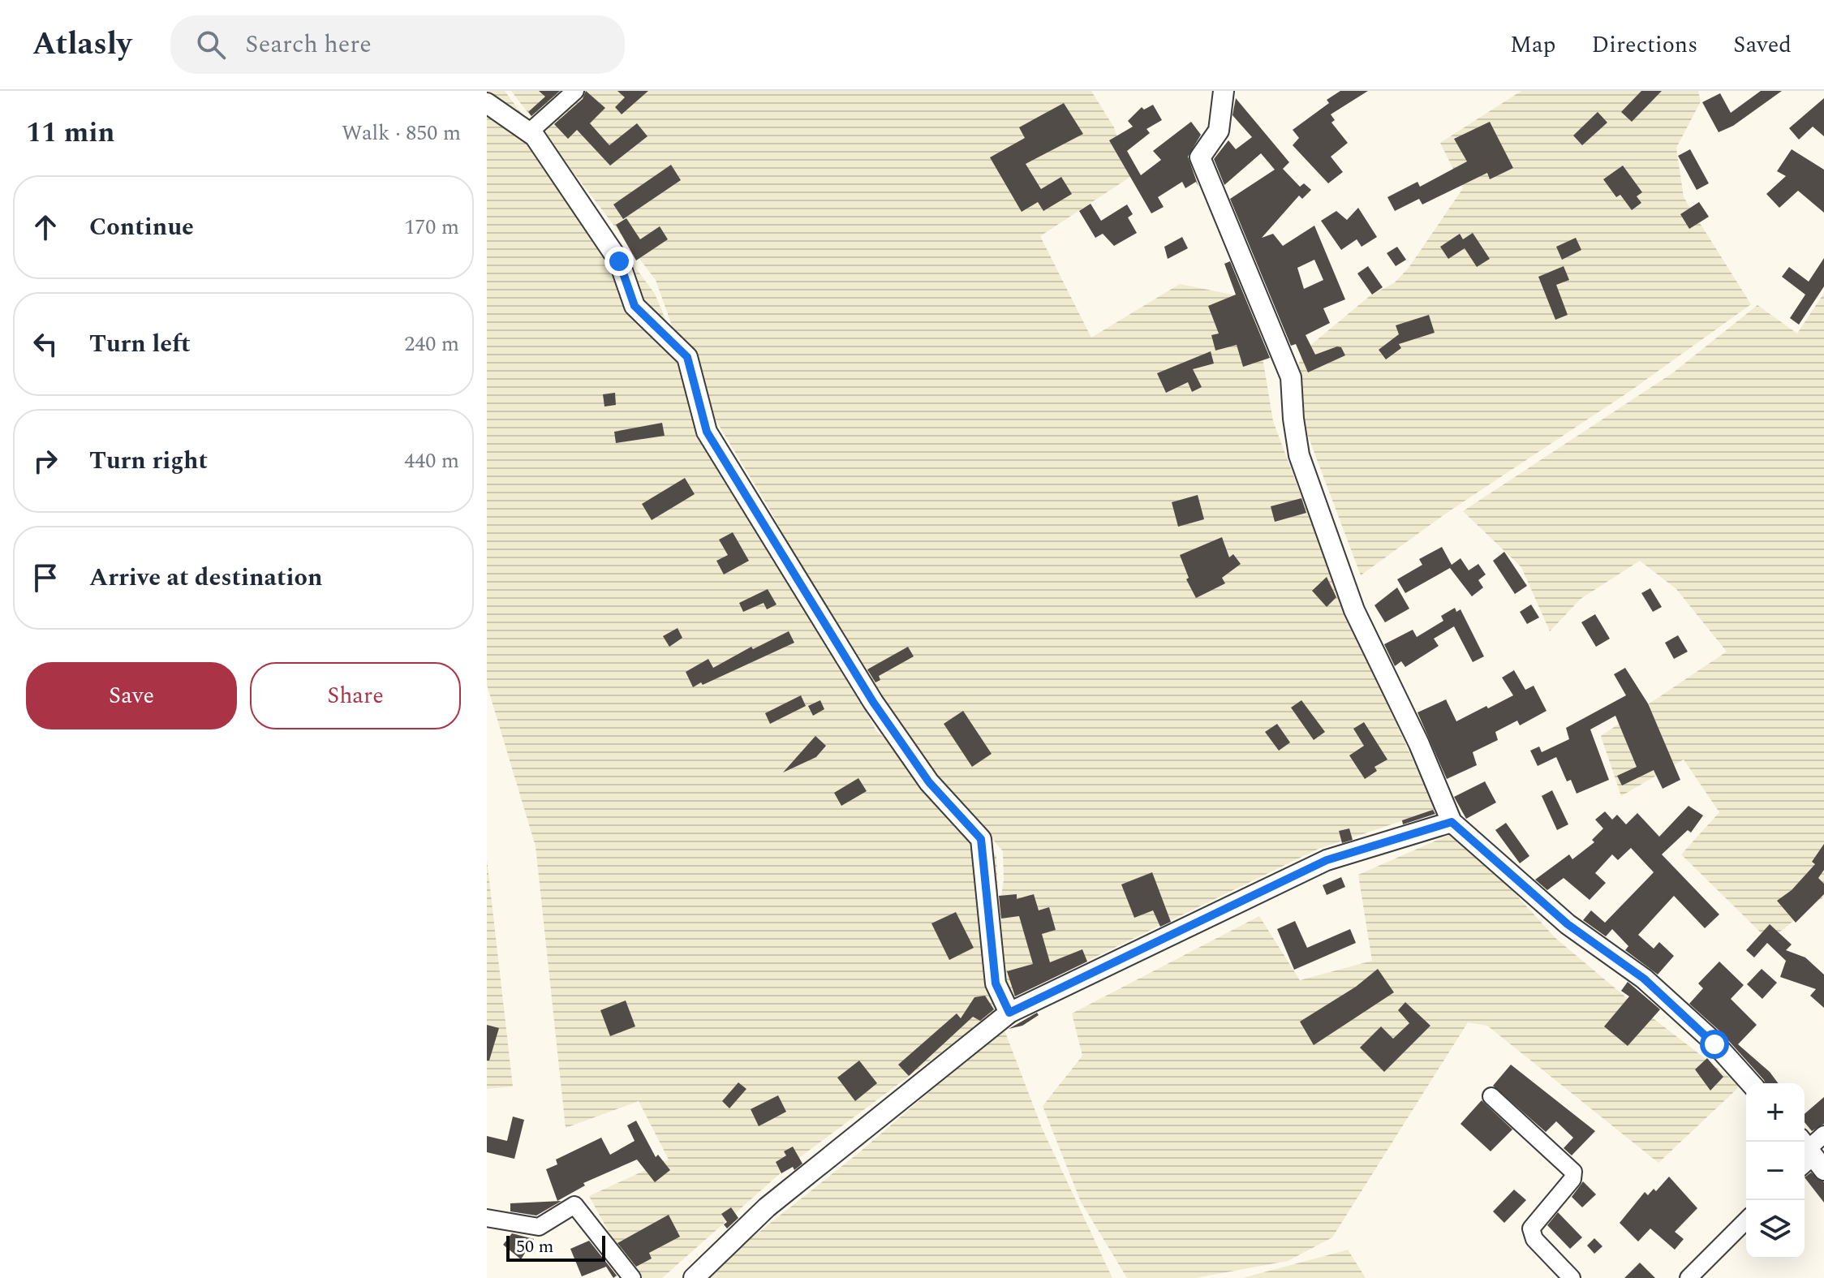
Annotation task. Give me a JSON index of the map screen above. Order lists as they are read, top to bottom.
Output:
{
  "scale_bar": "50 m",
  "page": {
    "header": "Atlasly",
    "search": "Search here",
    "nav": ["Map", "Directions", "Saved"],
    "heading": ["11 min", "Walk · 850 m"],
    "list": [
      ["Continue", "170 m"],
      ["Turn left", "240 m"],
      ["Turn right", "440 m"],
      "Arrive at destination"
    ],
    "buttons": ["Save", "Share"],
    "map_buttons": ["+", "−"],
    "scale": "50 m"
  }
}
